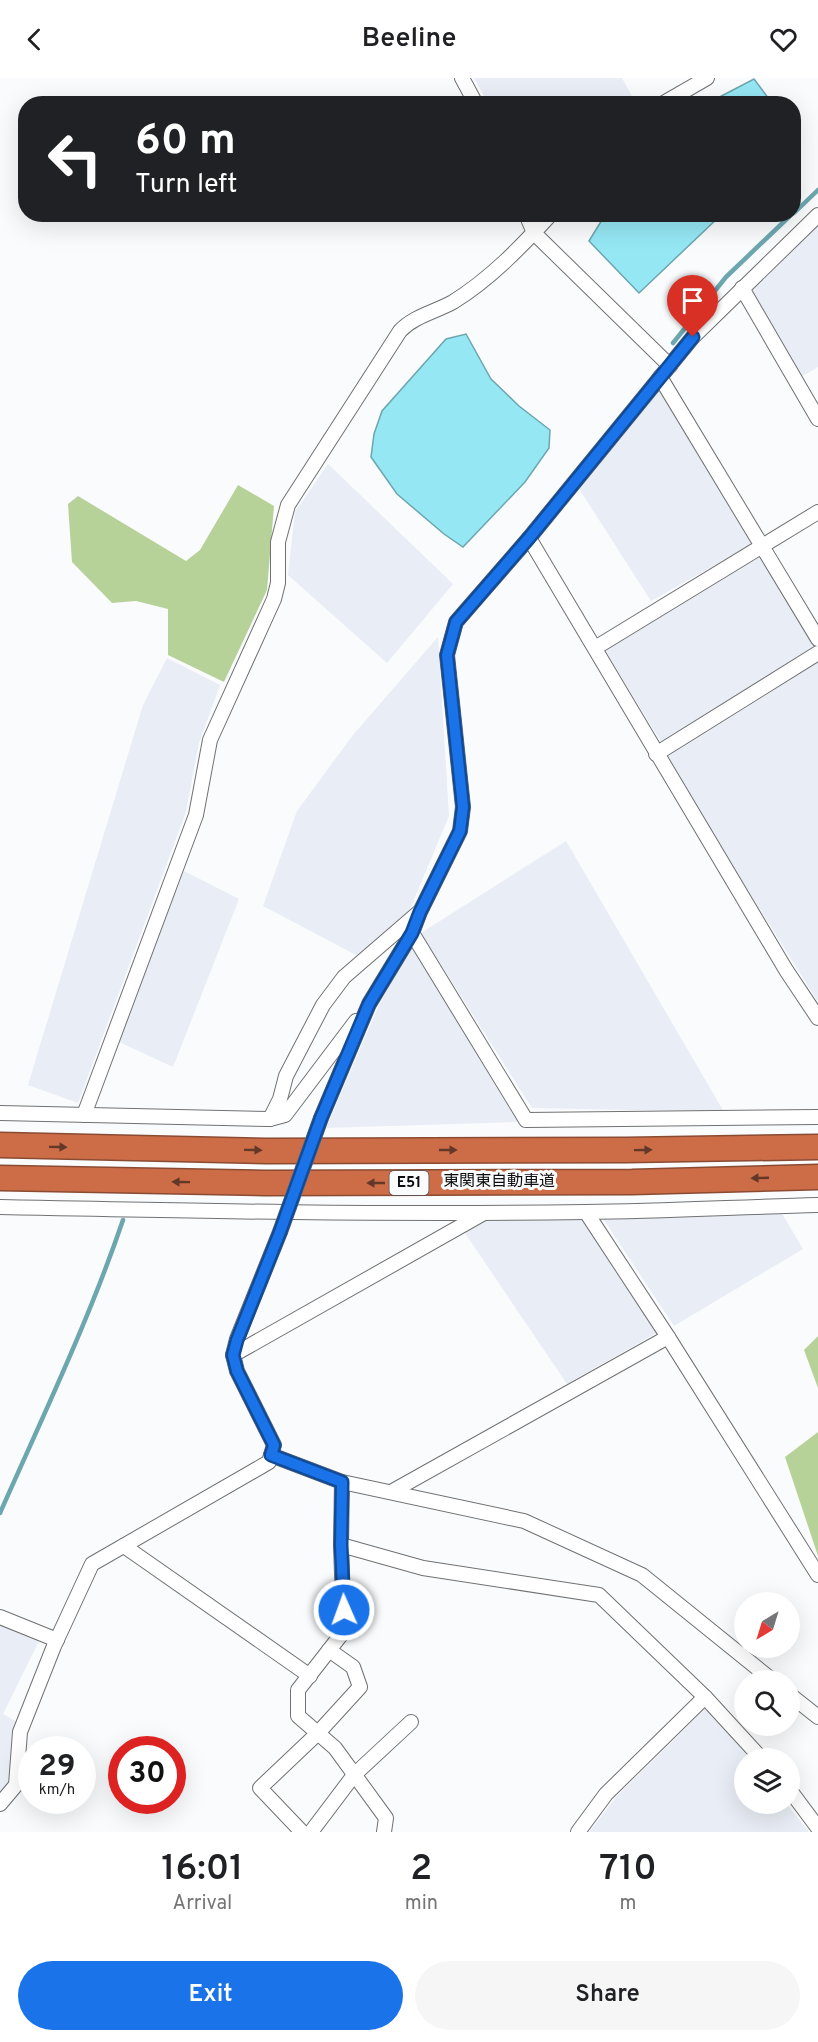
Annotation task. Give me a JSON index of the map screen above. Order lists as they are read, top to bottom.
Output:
{
  "streets": {
    "highway": ["東関東自動車道", "E51"]
  },
  "north": "bottom left",
  "page": {
    "header": "Beeline",
    "turn": ["60 m", "Turn left"],
    "speed": "29 km/h",
    "limit": "30",
    "eta": [
      "16:01",
      "Arrival",
      "2",
      "min",
      "710",
      "m"
    ],
    "buttons": ["Exit", "Share"]
  }
}
